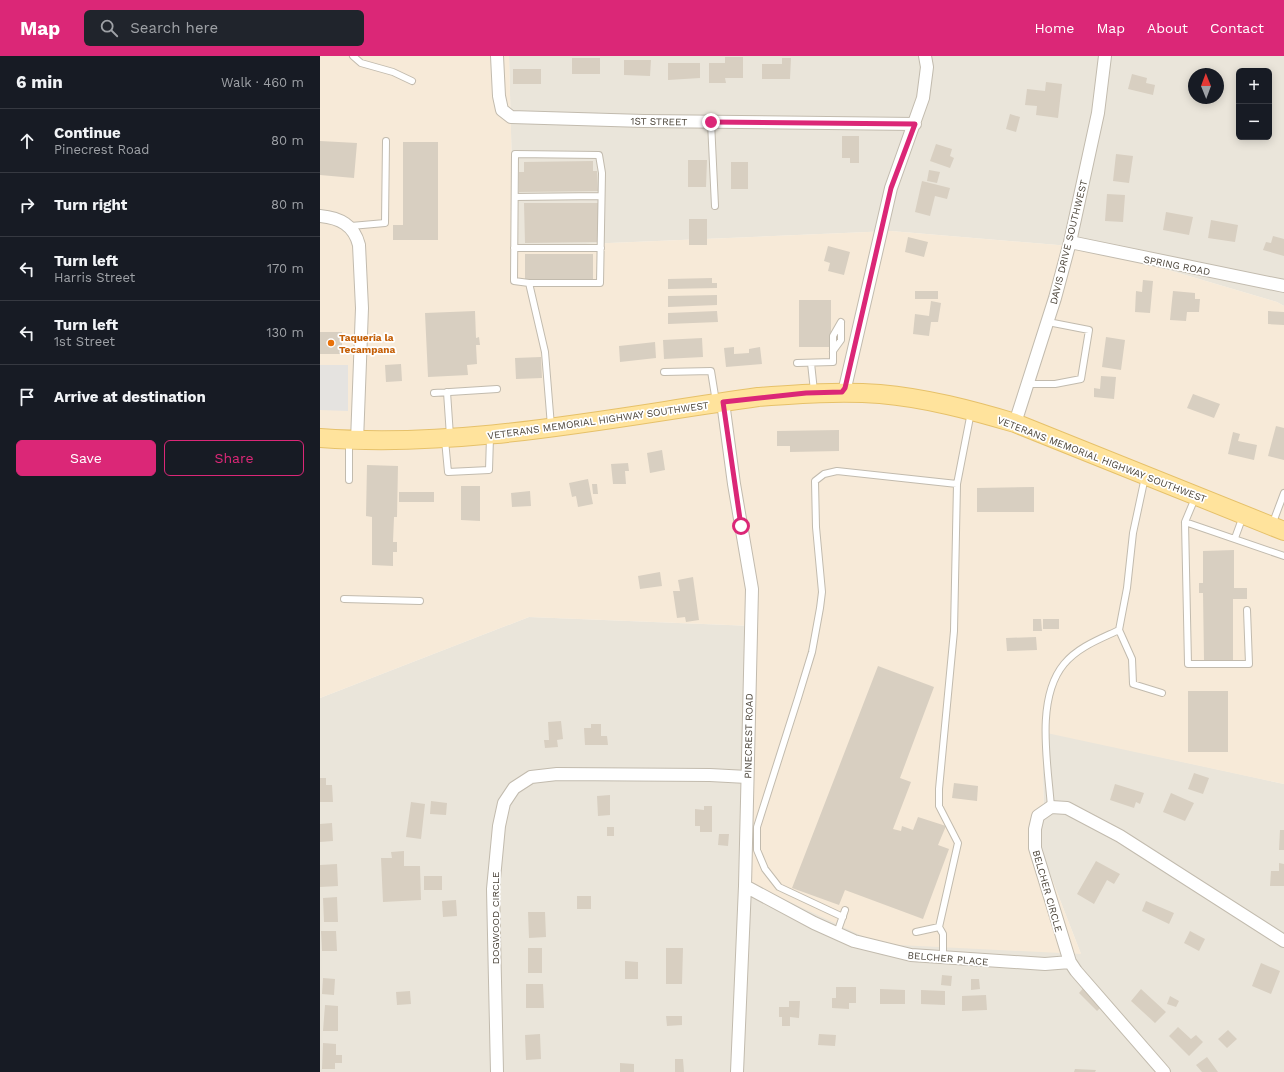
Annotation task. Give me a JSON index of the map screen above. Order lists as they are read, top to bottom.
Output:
{
  "streets": {
    "main road": ["VETERANS MEMORIAL HIGHWAY SOUTHWEST"],
    "street": [
      "1ST STREET",
      "DAVIS DRIVE SOUTHWEST",
      "SPRING ROAD",
      "PINECREST ROAD",
      "BELCHER CIRCLE",
      "DOGWOOD CIRCLE",
      "BELCHER PLACE"
    ]
  },
  "crossings": [
    ["DAVIS DRIVE SOUTHWEST", "SPRING ROAD"],
    ["DAVIS DRIVE SOUTHWEST", "VETERANS MEMORIAL HIGHWAY SOUTHWEST"],
    ["VETERANS MEMORIAL HIGHWAY SOUTHWEST", "PINECREST ROAD"],
    ["PINECREST ROAD", "DOGWOOD CIRCLE"],
    ["PINECREST ROAD", "BELCHER PLACE"],
    ["BELCHER CIRCLE", "BELCHER PLACE"]
  ],
  "places": ["Taqueria la Tecampana"],
  "north": "top",
  "page": {
    "header": "Map",
    "search": "Search here",
    "nav": [
      "Home",
      "Map",
      "About",
      "Contact"
    ],
    "heading": ["6 min", "Walk · 460 m"],
    "map_buttons": ["+", "−"],
    "list": [
      ["Continue", "Pinecrest Road", "80 m"],
      ["Turn right", "80 m"],
      ["Turn left", "Harris Street", "170 m"],
      ["Turn left", "1st Street", "130 m"],
      "Arrive at destination"
    ],
    "buttons": ["Save", "Share"]
  }
}
